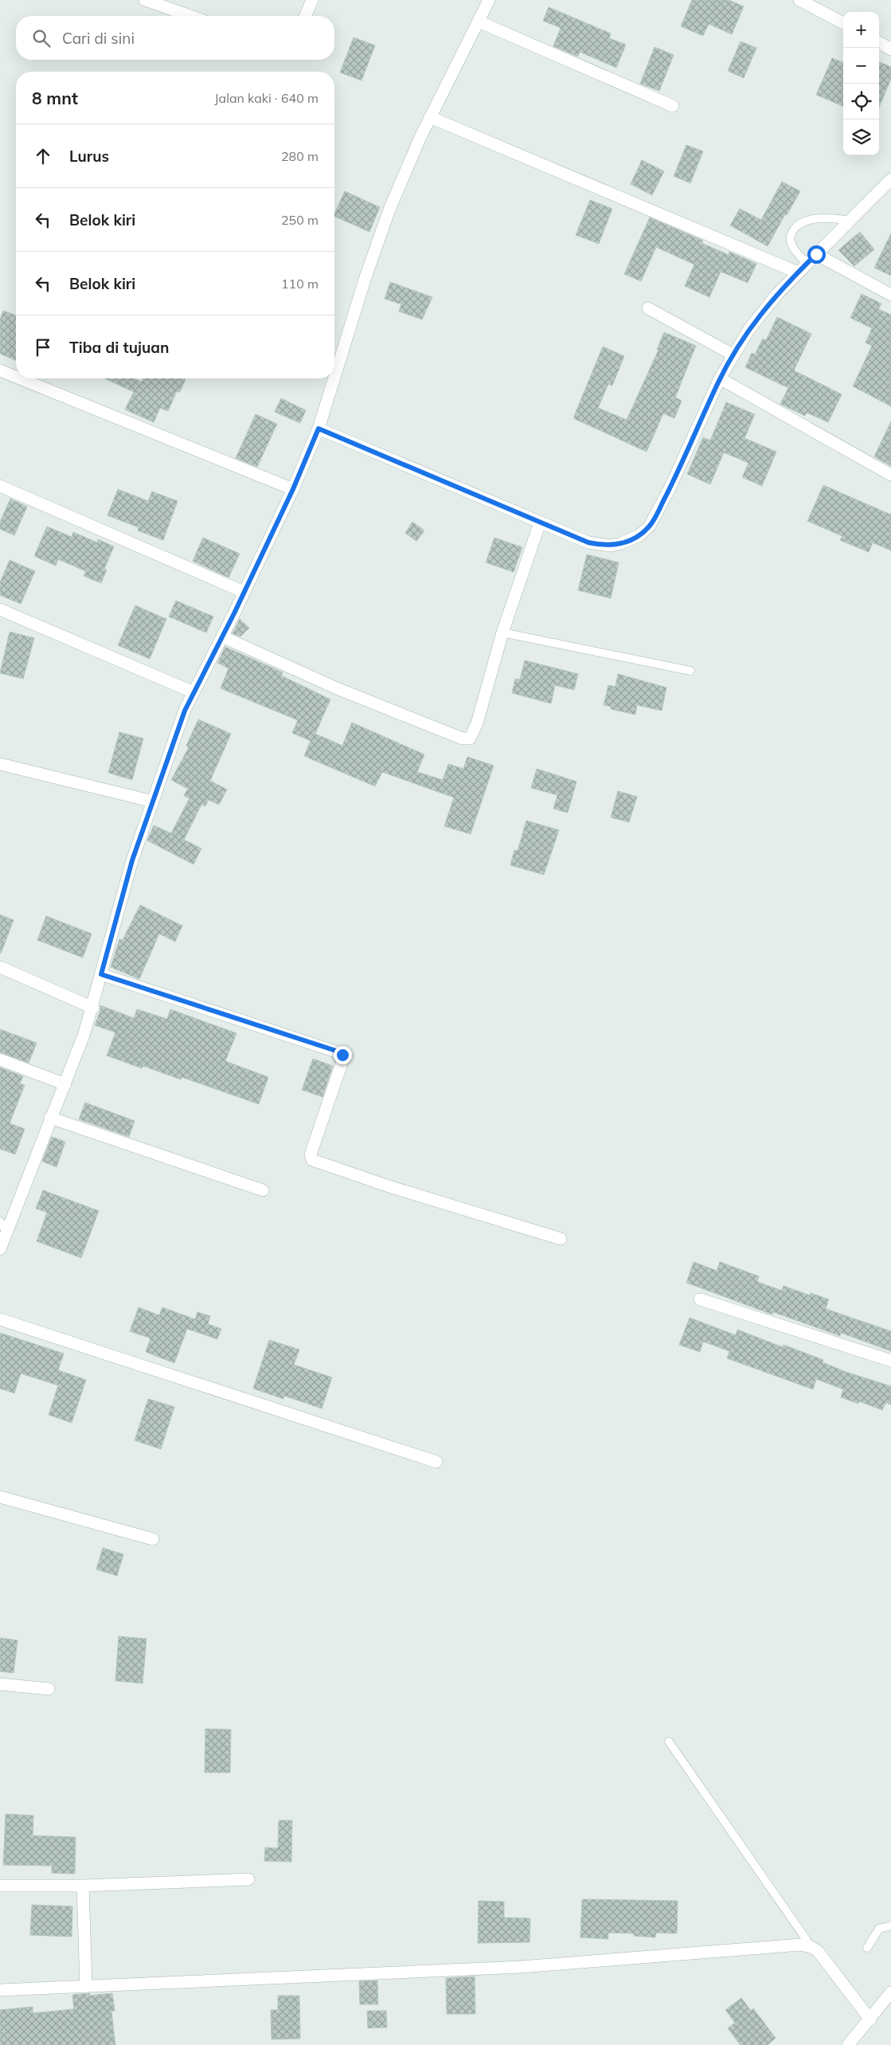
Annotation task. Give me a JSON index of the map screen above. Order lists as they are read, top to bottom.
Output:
{
  "page": {
    "map_buttons": ["+", "−"],
    "search": "Cari di sini",
    "heading": ["8 mnt", "Jalan kaki · 640 m"],
    "list": [
      ["Lurus", "280 m"],
      ["Belok kiri", "250 m"],
      ["Belok kiri", "110 m"],
      "Tiba di tujuan"
    ]
  }
}
